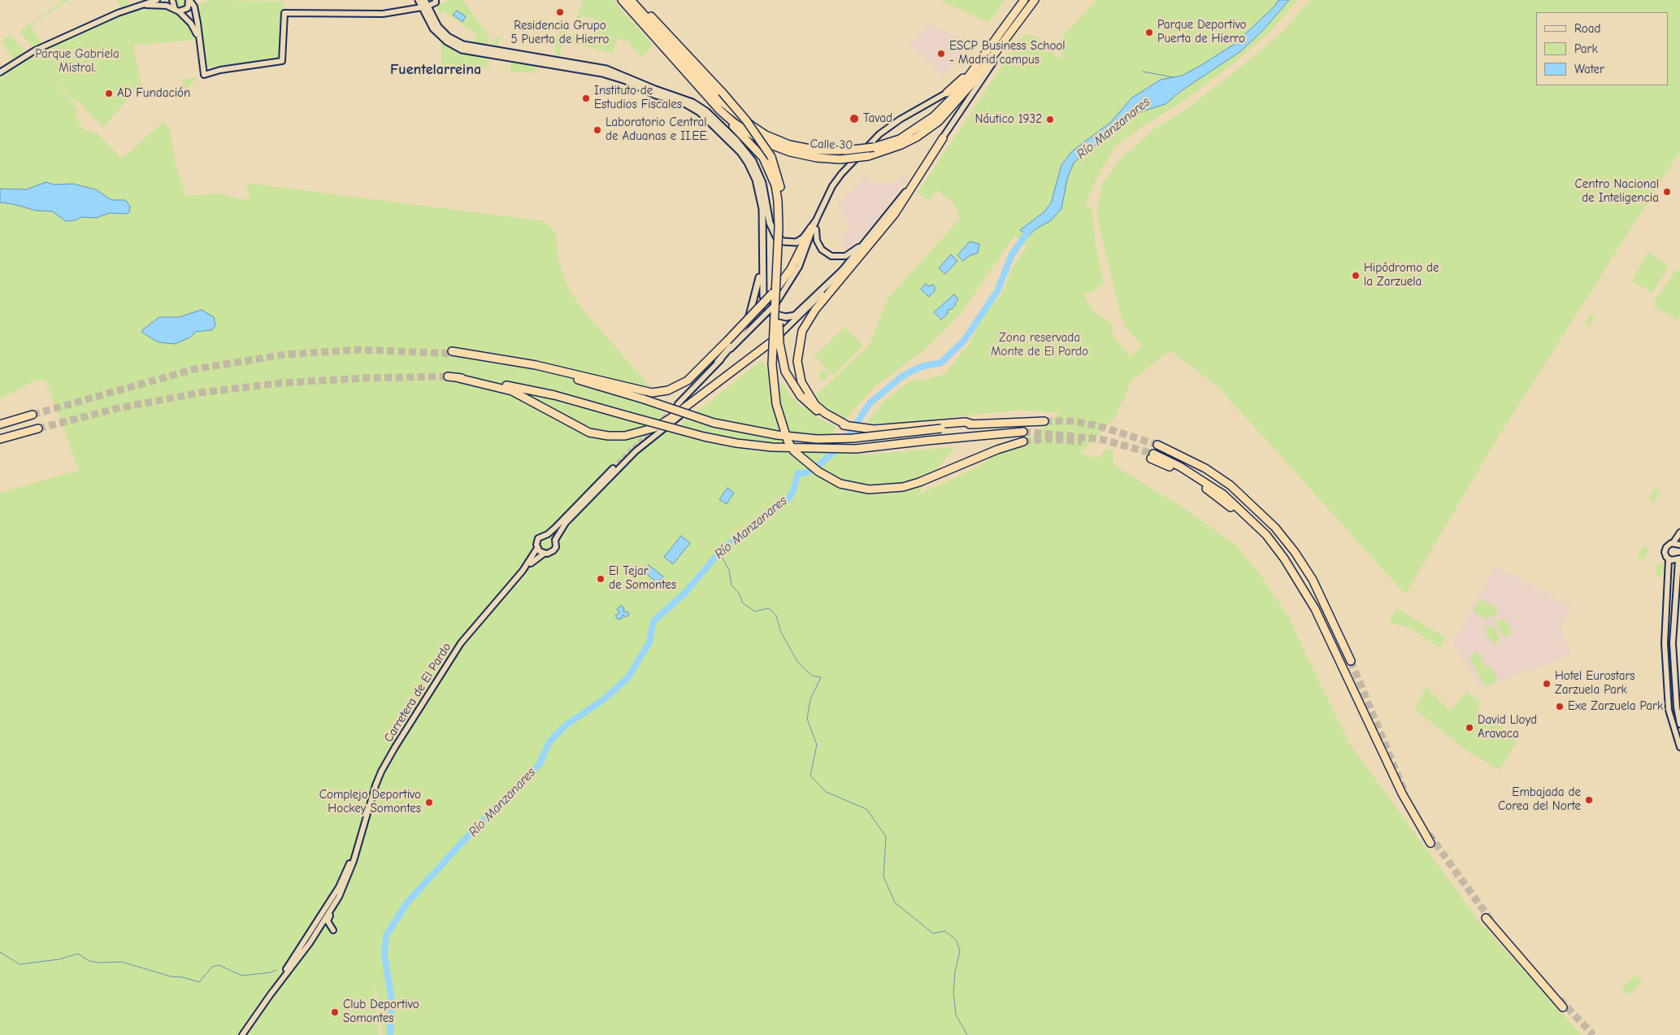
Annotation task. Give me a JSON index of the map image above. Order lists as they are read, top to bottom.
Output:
{
  "streets": {
    "highway": ["Calle 30"],
    "street": ["Carretera de El Pardo"]
  },
  "districts": ["Fuentelarreina"],
  "water": ["Río Manzanares"],
  "parks": ["Parque Gabriela Mistral.", "Zona reservada Monte de El Pardo"],
  "places": [
    "Residencia Grupo 5 Puerta de Hierro",
    "Parque Deportivo Puerta de Hierro",
    "ESCP Business School - Madrid campus",
    "AD Fundación",
    "Instituto de Estudios Fiscales",
    "Tavad",
    "Náutico 1932",
    "Laboratorio Central de Aduanas e II.EE.",
    "Centro Nacional de Inteligencia",
    "Hipódromo de la Zarzuela",
    "El Tejar de Somontes",
    "Hotel Eurostars Zarzuela Park",
    "Exe Zarzuela Park",
    "David Lloyd Aravaca",
    "Embajada de Corea del Norte",
    "Complejo Deportivo Hockey Somontes",
    "Club Deportivo Somontes"
  ],
  "legend": ["Road", "Park", "Water"]
}
